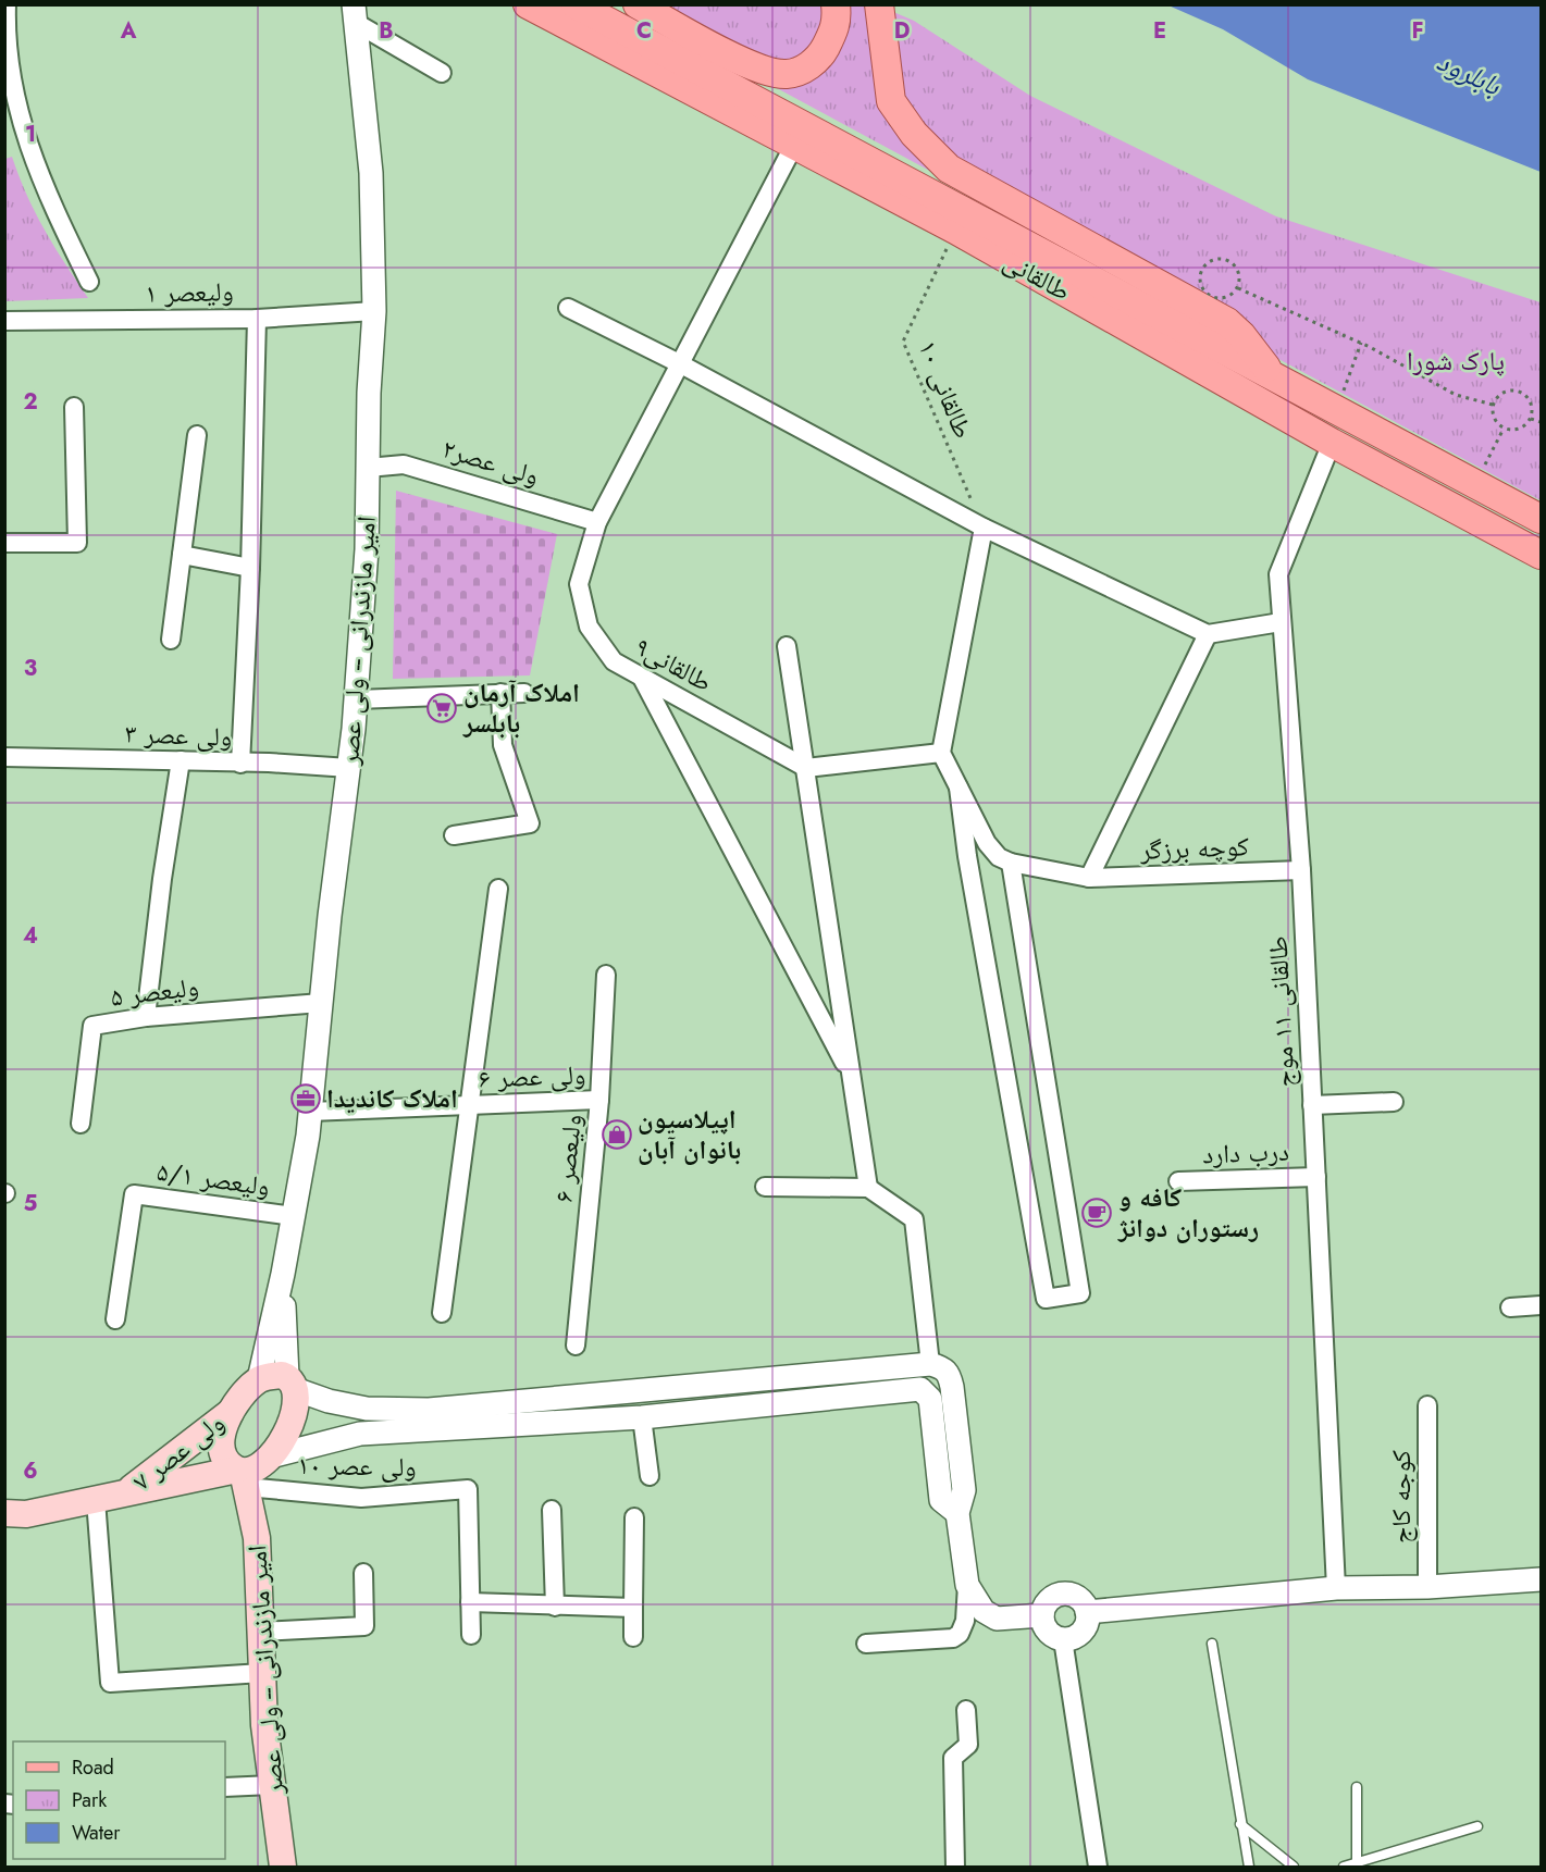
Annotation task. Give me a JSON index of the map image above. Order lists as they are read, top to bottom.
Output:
{
  "streets": {
    "main road": ["طالقانی", "امیر مازندرانی -- ولی عصر", "ولی عصر ۷"],
    "street": [
      "ولیعصر ۱",
      "ولی عصر۲",
      "طالقانی۹",
      "ولی عصر ۳",
      "کوچه برزگر",
      "ولیعصر ۵",
      "طالقانی ۱۱ موج",
      "ولی عصر ۶",
      "درب دارد",
      "ولیعصر ۶",
      "ولیعصر ۵/۱",
      "ولی عصر ۱۰",
      "کوجه کاج"
    ],
    "path": ["طالقانی ۱۰"]
  },
  "crossings": [
    ["طالقانی", "طالقانی ۱۰"],
    ["طالقانی", "طالقانی۹"],
    ["طالقانی", "طالقانی ۱۱ موج"],
    ["ولیعصر ۱", "امیر مازندرانی -- ولی عصر"],
    ["ولی عصر۲", "امیر مازندرانی -- ولی عصر"],
    ["ولی عصر۲", "طالقانی۹"],
    ["امیر مازندرانی -- ولی عصر", "ولی عصر ۳"],
    ["امیر مازندرانی -- ولی عصر", "ولیعصر ۵"],
    ["امیر مازندرانی -- ولی عصر", "ولی عصر ۶"],
    ["امیر مازندرانی -- ولی عصر", "ولیعصر ۵/۱"],
    ["امیر مازندرانی -- ولی عصر", "ولی عصر ۷"],
    ["امیر مازندرانی -- ولی عصر", "ولی عصر ۱۰"],
    ["کوچه برزگر", "طالقانی ۱۱ موج"],
    ["طالقانی ۱۱ موج", "درب دارد"],
    ["ولی عصر ۶", "ولیعصر ۶"],
    ["ولی عصر ۷", "ولی عصر ۱۰"]
  ],
  "water": ["بابلرود"],
  "parks": ["پارک شورا"],
  "places": {
    "supermarket": ["املاک آرمان بابلسر"],
    "office": ["املاک کاندیدا"],
    "shop": ["اپیلاسیون بانوان آبان"],
    "cafe": ["کافه و رستوران دوانژ"]
  },
  "legend": ["Road", "Park", "Water"],
  "grid": {
    "columns": [
      "A",
      "B",
      "C",
      "D",
      "E",
      "F"
    ],
    "rows": [
      "1",
      "2",
      "3",
      "4",
      "5",
      "6"
    ]
  }
}
